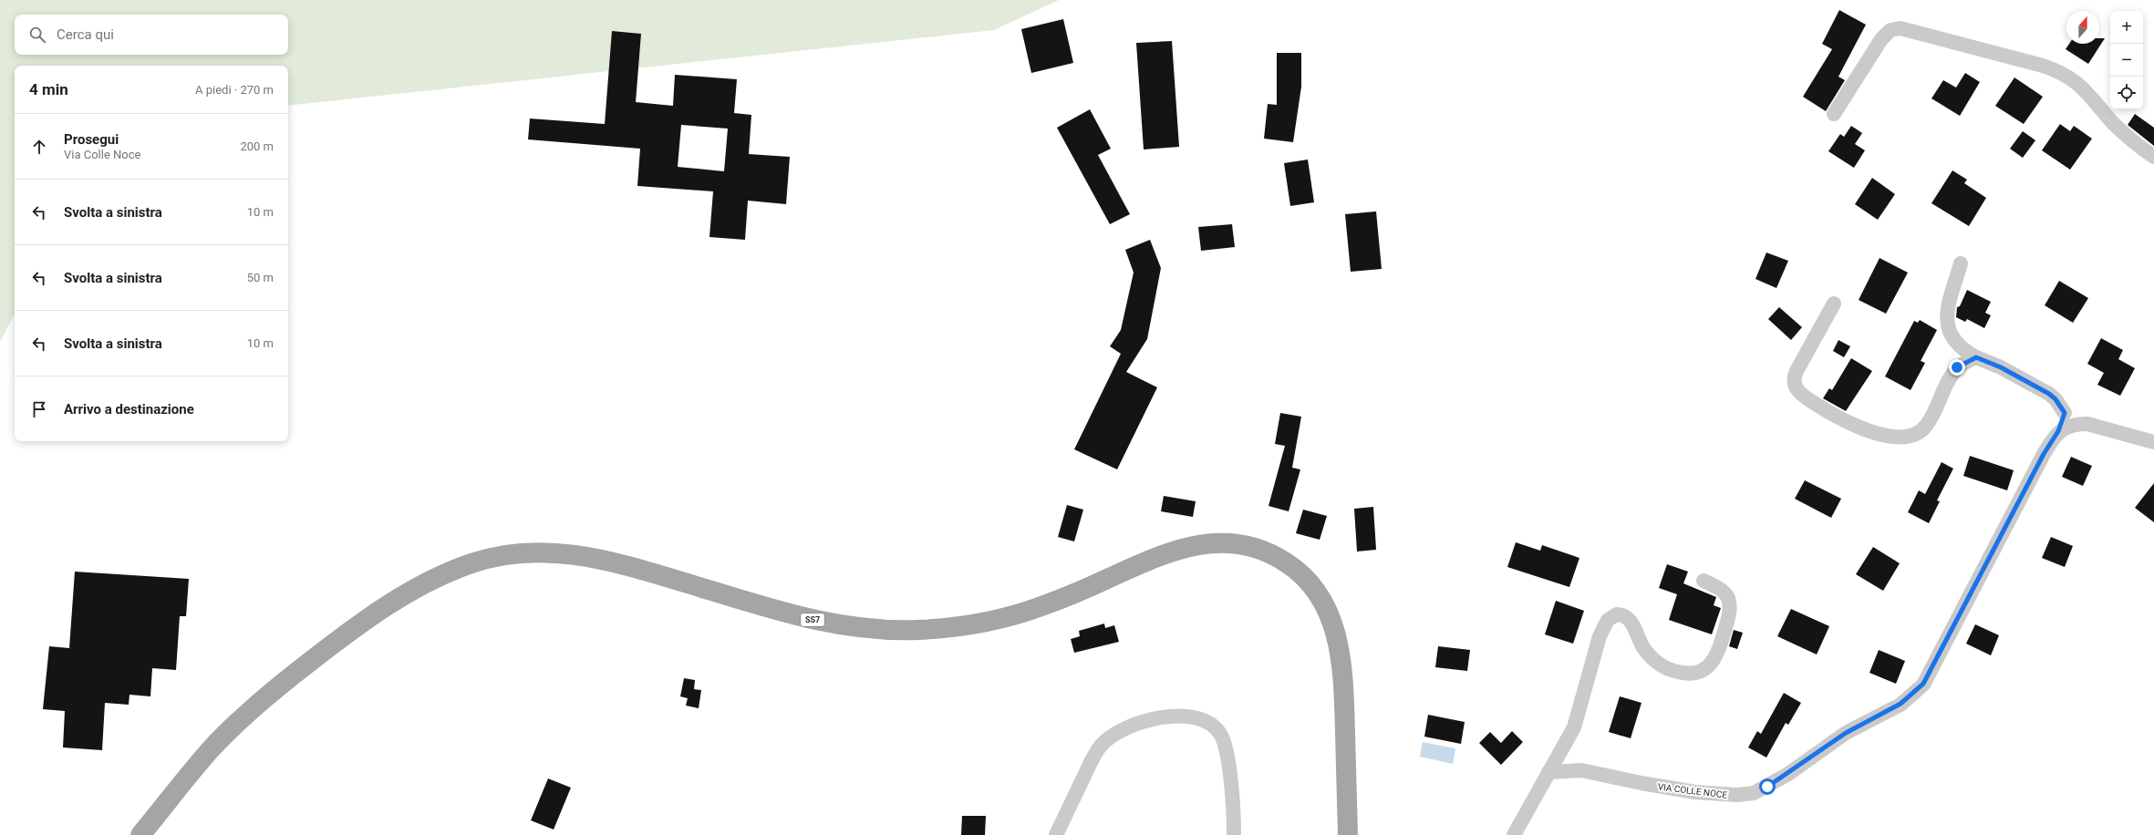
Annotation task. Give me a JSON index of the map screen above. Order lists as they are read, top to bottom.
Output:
{
  "streets": {
    "main road": ["SS7"],
    "street": ["VIA COLLE NOCE"]
  },
  "north": "top",
  "page": {
    "map_buttons": ["+", "−"],
    "search": "Cerca qui",
    "heading": ["4 min", "A piedi · 270 m"],
    "list": [
      ["Prosegui", "Via Colle Noce", "200 m"],
      ["Svolta a sinistra", "10 m"],
      ["Svolta a sinistra", "50 m"],
      ["Svolta a sinistra", "10 m"],
      "Arrivo a destinazione"
    ]
  }
}
